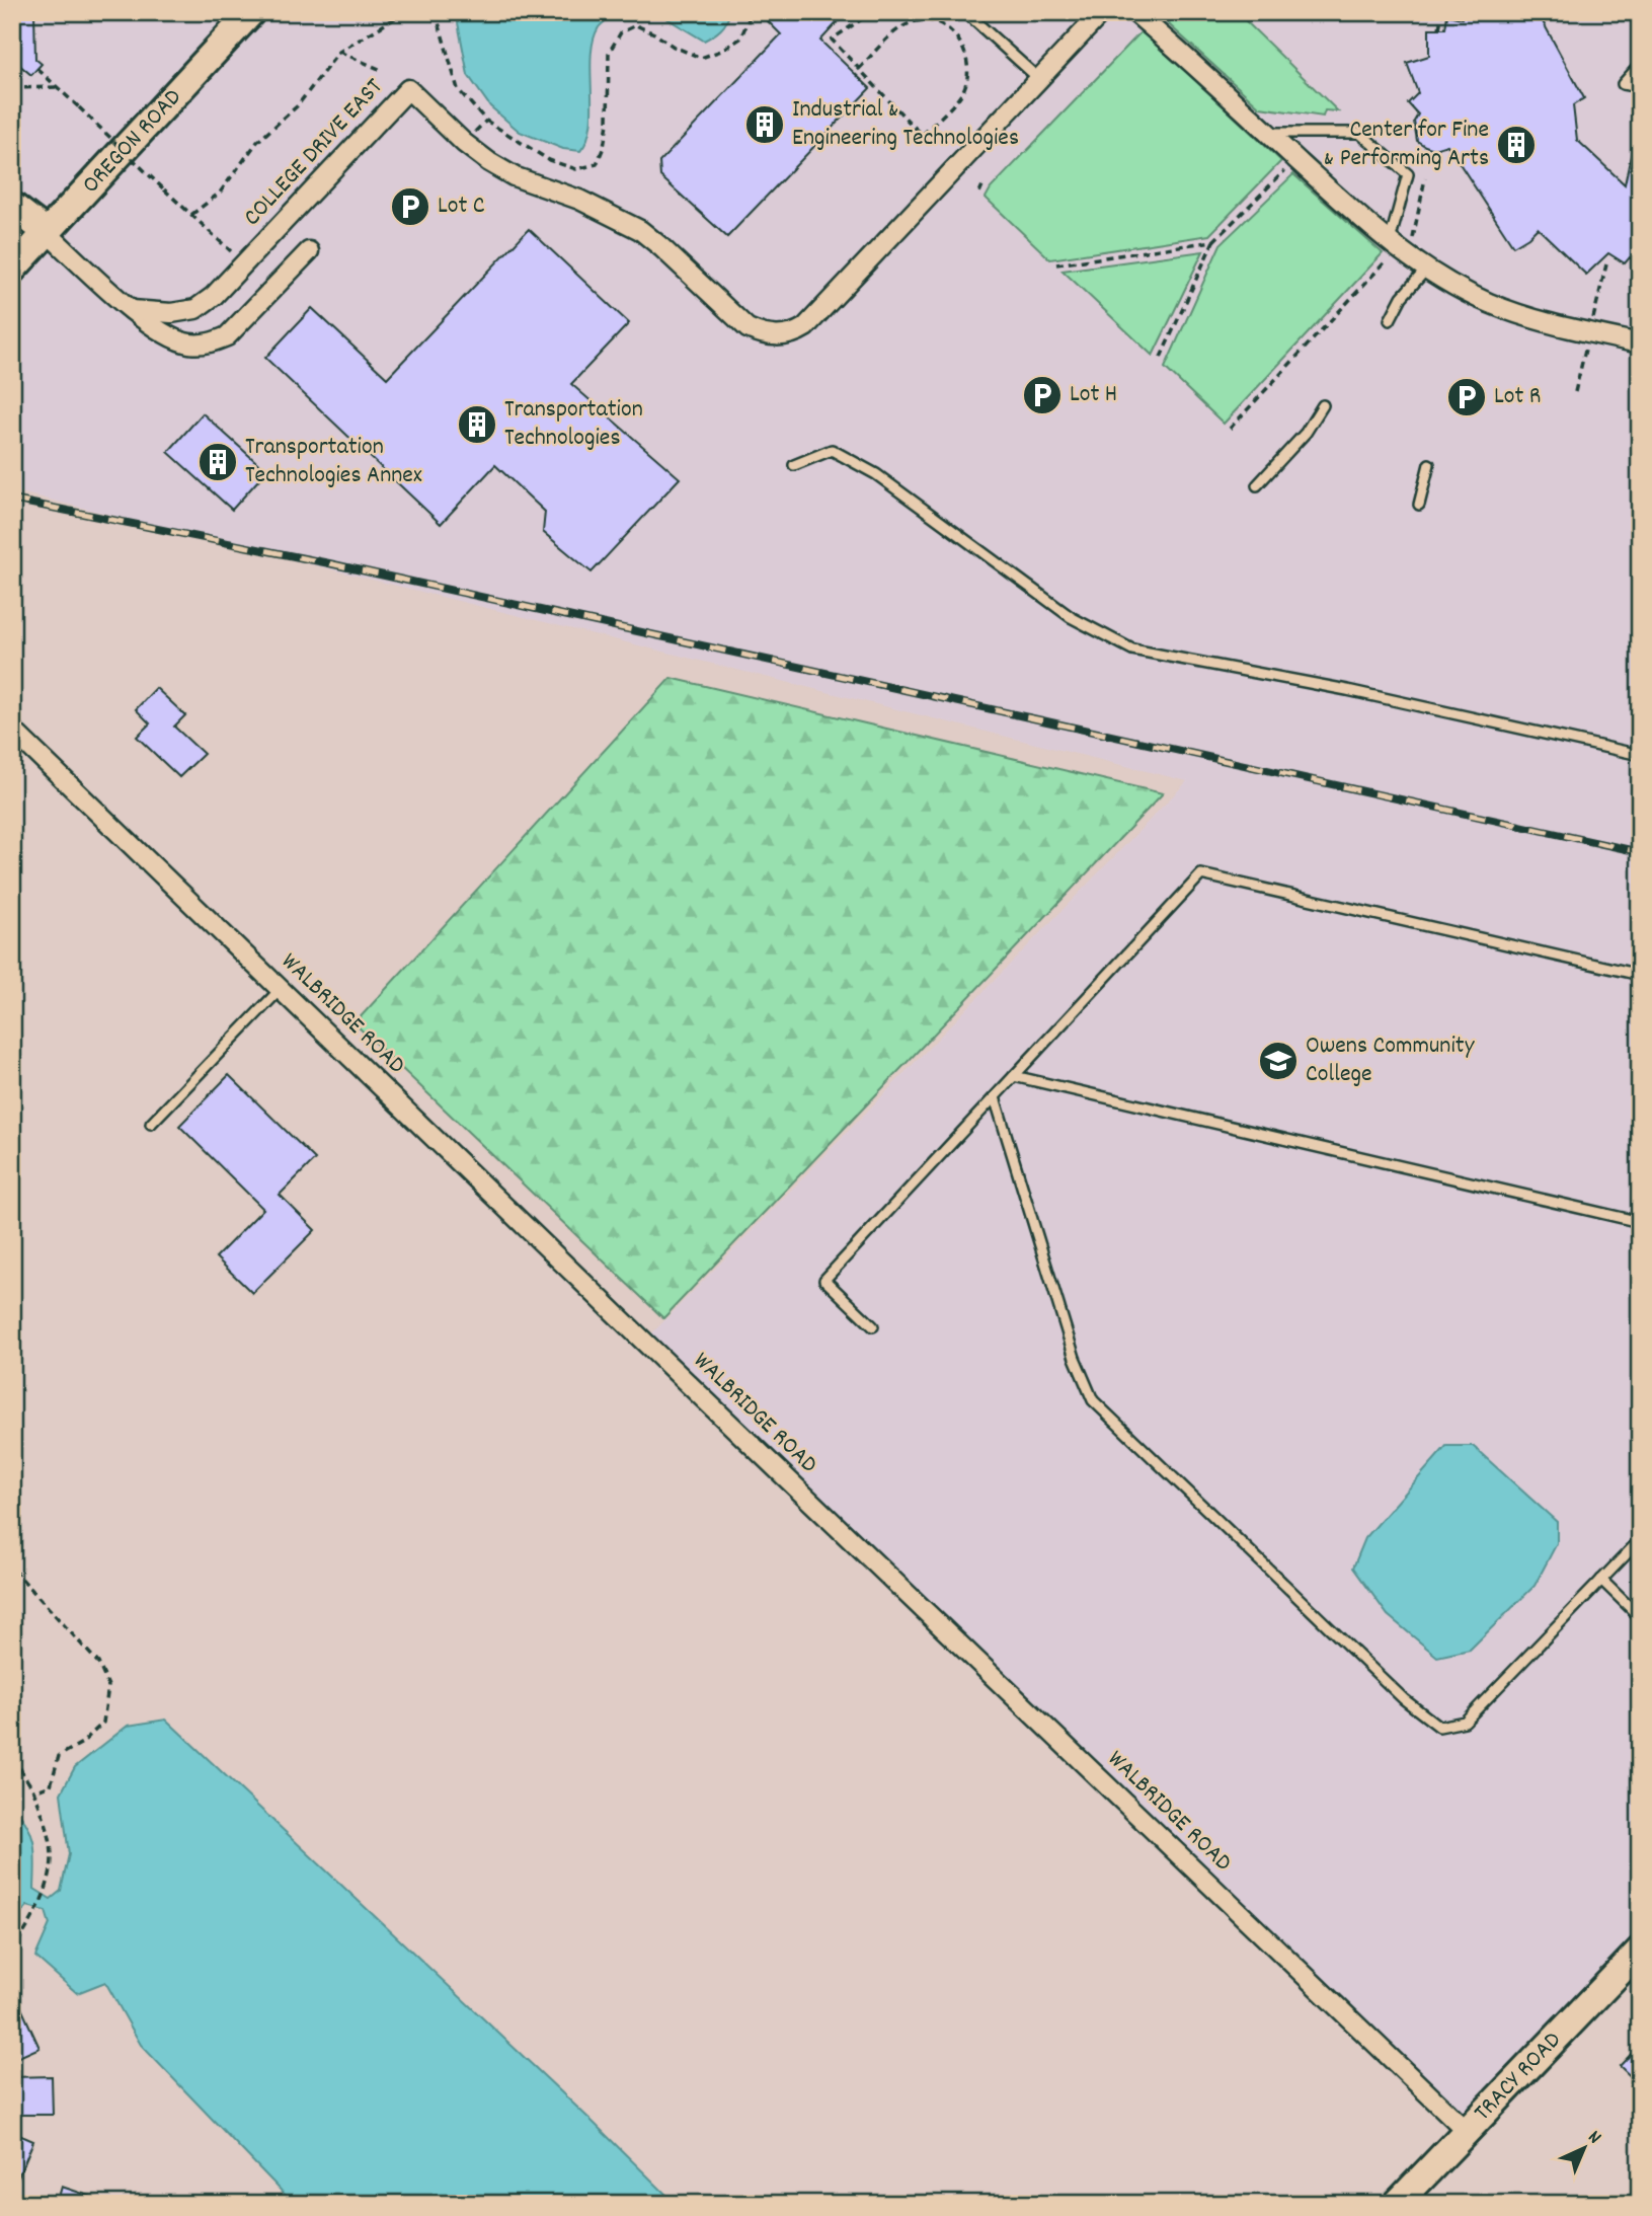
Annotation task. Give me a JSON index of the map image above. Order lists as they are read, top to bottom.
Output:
{
  "streets": {
    "street": [
      "OREGON ROAD",
      "COLLEGE DRIVE EAST",
      "WALBRIDGE ROAD",
      "TRACY ROAD"
    ]
  },
  "crossings": [
    ["WALBRIDGE ROAD", "TRACY ROAD"]
  ],
  "places": {
    "building": [
      "Industrial & Engineering Technologies",
      "Center for Fine & Performing Arts",
      "Transportation Technologies",
      "Transportation Technologies Annex"
    ],
    "parking": ["Lot C", "Lot H", "Lot R"],
    "school or university": ["Owens Community College"]
  },
  "north": "top right"
}
